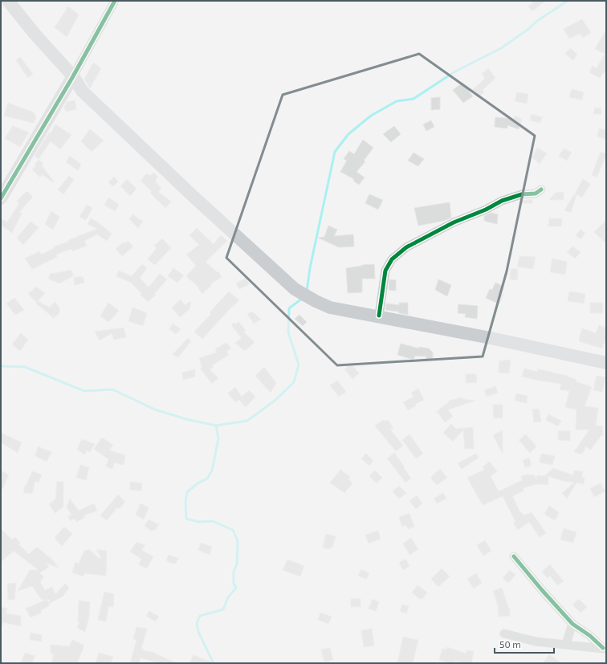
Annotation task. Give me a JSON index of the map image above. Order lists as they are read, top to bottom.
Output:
{
  "scale_bar": "50 m"
}
